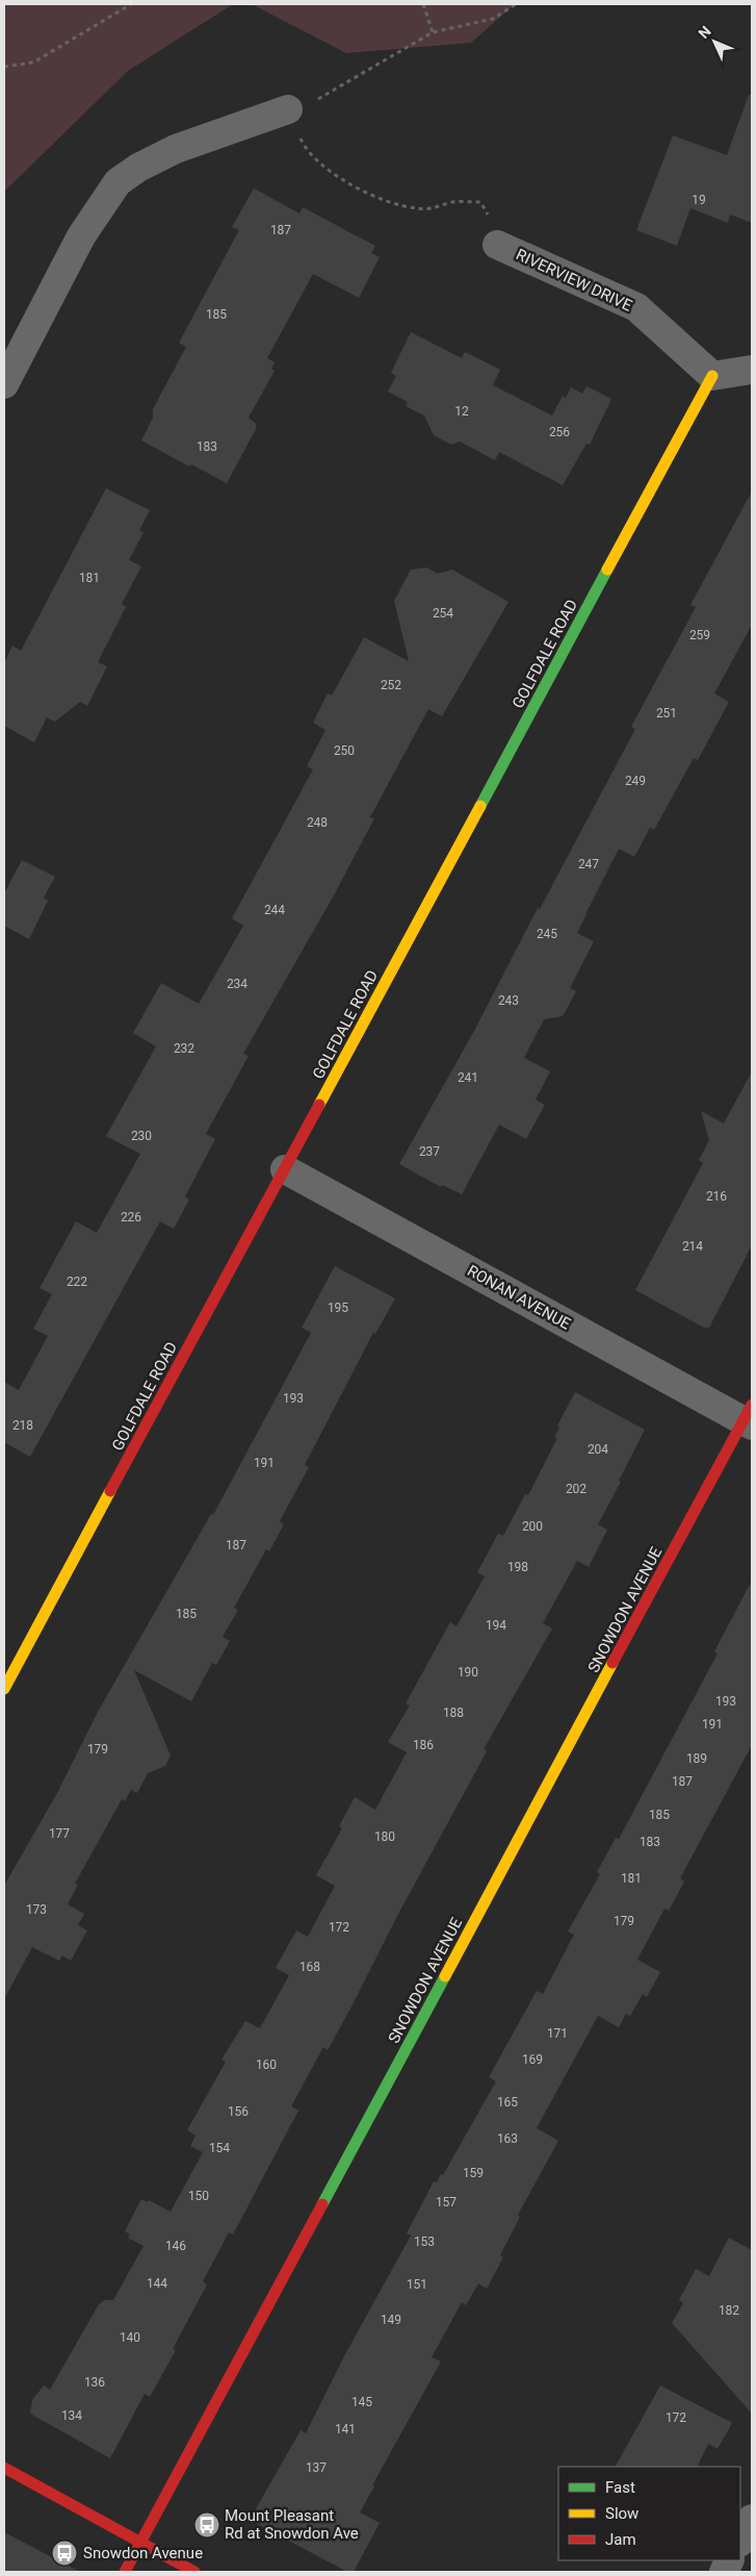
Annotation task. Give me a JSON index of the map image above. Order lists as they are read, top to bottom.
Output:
{
  "streets": {
    "street": [
      "RIVERVIEW DRIVE",
      "GOLFDALE ROAD",
      "RONAN AVENUE",
      "SNOWDON AVENUE"
    ]
  },
  "crossings": [
    ["RIVERVIEW DRIVE", "GOLFDALE ROAD"],
    ["GOLFDALE ROAD", "RONAN AVENUE"],
    ["RONAN AVENUE", "SNOWDON AVENUE"]
  ],
  "places": {
    "bus stop": ["Mount Pleasant Rd at Snowdon Ave", "Snowdon Avenue"]
  },
  "house_numbers": [
    "19",
    "187",
    "185",
    "12",
    "256",
    "183",
    "181",
    "254",
    "259",
    "252",
    "251",
    "250",
    "249",
    "248",
    "247",
    "244",
    "245",
    "234",
    "243",
    "232",
    "241",
    "230",
    "237",
    "216",
    "226",
    "214",
    "222",
    "195",
    "193",
    "218",
    "204",
    "191",
    "202",
    "200",
    "187",
    "198",
    "185",
    "194",
    "190",
    "193",
    "188",
    "191",
    "186",
    "179",
    "189",
    "187",
    "185",
    "177",
    "180",
    "183",
    "181",
    "173",
    "179",
    "172",
    "168",
    "171",
    "169",
    "160",
    "165",
    "156",
    "163",
    "154",
    "159",
    "150",
    "157",
    "153",
    "146",
    "144",
    "151",
    "182",
    "149",
    "140",
    "136",
    "145",
    "134",
    "172",
    "141",
    "137"
  ],
  "legend": ["Fast", "Slow", "Jam"],
  "north": "top left"
}
